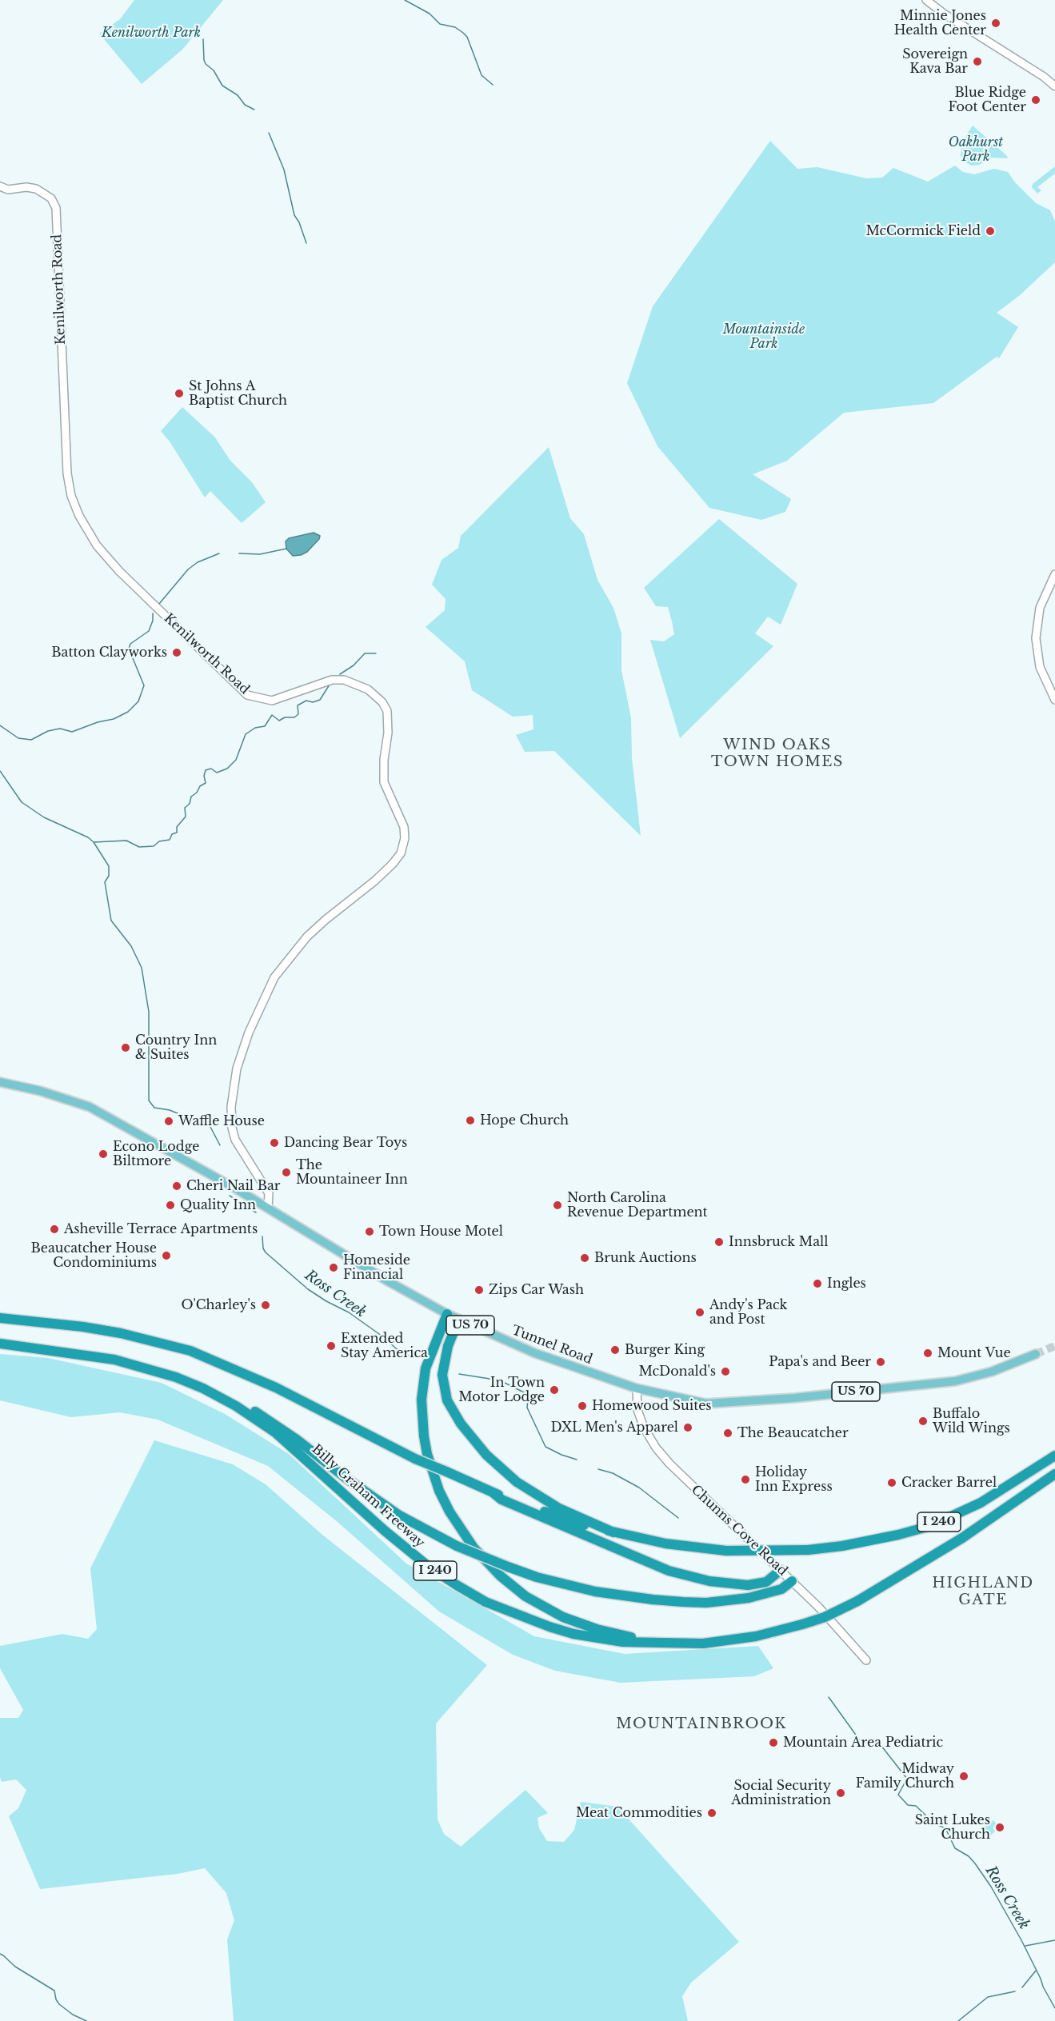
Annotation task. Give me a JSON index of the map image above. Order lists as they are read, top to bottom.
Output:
{
  "streets": {
    "highway": ["Billy Graham Freeway", "I 240"],
    "main road": ["US 70", "Tunnel Road"],
    "street": ["Kenilworth Road", "Chunns Cove Road"]
  },
  "crossings": [
    ["Kenilworth Road", "Tunnel Road"],
    ["Tunnel Road", "Chunns Cove Road"]
  ],
  "districts": ["WIND OAKS TOWN HOMES", "HIGHLAND GATE", "MOUNTAINBROOK"],
  "water": ["Ross Creek"],
  "parks": ["Kenilworth Park", "Oakhurst Park", "Mountainside Park"],
  "places": [
    "Minnie Jones Health Center",
    "Sovereign Kava Bar",
    "Blue Ridge Foot Center",
    "McCormick Field",
    "St Johns A Baptist Church",
    "Batton Clayworks",
    "Country Inn & Suites",
    "Hope Church",
    "Waffle House",
    "Dancing Bear Toys",
    "Econo Lodge Biltmore",
    "The Mountaineer Inn",
    "Cheri Nail Bar",
    "Quality Inn",
    "North Carolina Revenue Department",
    "Asheville Terrace Apartments",
    "Town House Motel",
    "Innsbruck Mall",
    "Beaucatcher House Condominiums",
    "Brunk Auctions",
    "Homeside Financial",
    "Ingles",
    "Zips Car Wash",
    "O'Charley's",
    "Andy's Pack and Post",
    "Extended Stay America",
    "Burger King",
    "Mount Vue",
    "Papa's and Beer",
    "McDonald's",
    "In Town Motor Lodge",
    "Homewood Suites",
    "Buffalo Wild Wings",
    "DXL Men's Apparel",
    "The Beaucatcher",
    "Holiday Inn Express",
    "Cracker Barrel",
    "Mountain Area Pediatric",
    "Midway Family Church",
    "Social Security Administration",
    "Meat Commodities",
    "Saint Lukes Church"
  ]
}
